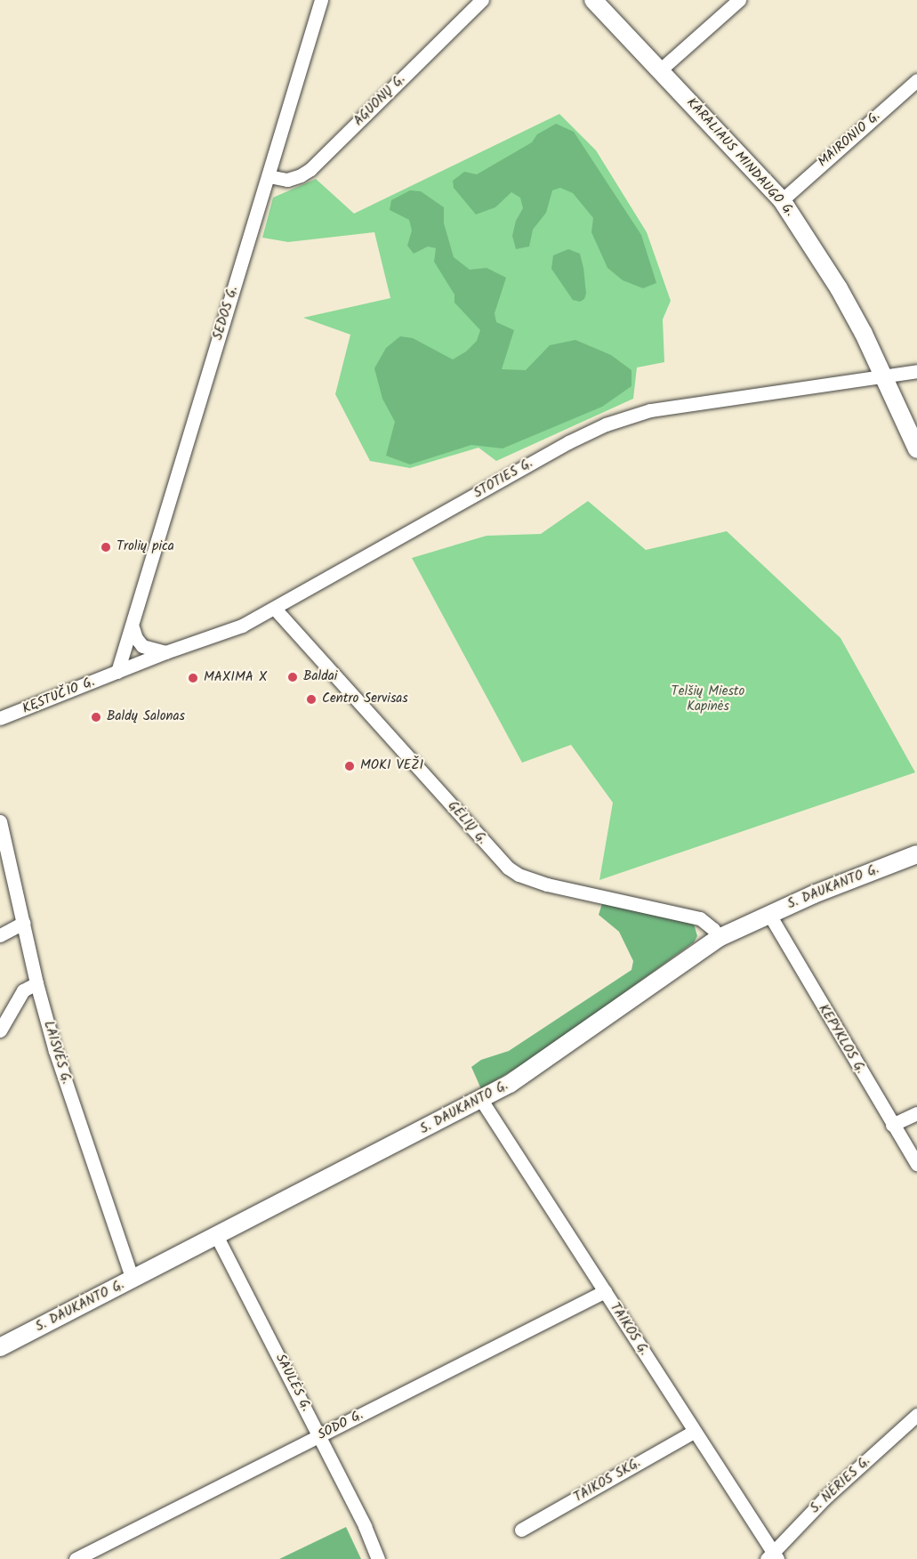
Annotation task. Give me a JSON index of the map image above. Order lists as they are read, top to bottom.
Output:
{
  "streets": {
    "main road": ["KARALIAUS MINDAUGO G.", "S. DAUKANTO G."],
    "street": [
      "AGUONŲ G.",
      "MAIRONIO G.",
      "SEDOS G.",
      "STOTIES G.",
      "KĘSTUČIO G.",
      "GĖLIŲ G.",
      "KEPYKLOS G.",
      "LAISVĖS G.",
      "TAIKOS G.",
      "SAULĖS G.",
      "SODO G.",
      "TAIKOS SKG.",
      "S. NĖRIES G."
    ]
  },
  "crossings": [
    ["AGUONŲ G.", "SEDOS G."],
    ["MAIRONIO G.", "KARALIAUS MINDAUGO G."],
    ["KARALIAUS MINDAUGO G.", "STOTIES G."],
    ["SEDOS G.", "STOTIES G."],
    ["SEDOS G.", "KĘSTUČIO G."],
    ["STOTIES G.", "KĘSTUČIO G."],
    ["STOTIES G.", "GĖLIŲ G."],
    ["GĖLIŲ G.", "S. DAUKANTO G."],
    ["S. DAUKANTO G.", "KEPYKLOS G."],
    ["S. DAUKANTO G.", "LAISVĖS G."],
    ["S. DAUKANTO G.", "TAIKOS G."],
    ["S. DAUKANTO G.", "SAULĖS G."],
    ["TAIKOS G.", "SODO G."],
    ["TAIKOS G.", "TAIKOS SKG."],
    ["TAIKOS G.", "S. NĖRIES G."],
    ["SAULĖS G.", "SODO G."]
  ],
  "parks": ["Telšių Miesto Kapinės"],
  "places": [
    "Trolių pica",
    "Baldai",
    "MAXIMA X",
    "Centro Servisas",
    "Baldų Salonas",
    "MOKI VEŽI"
  ]
}
